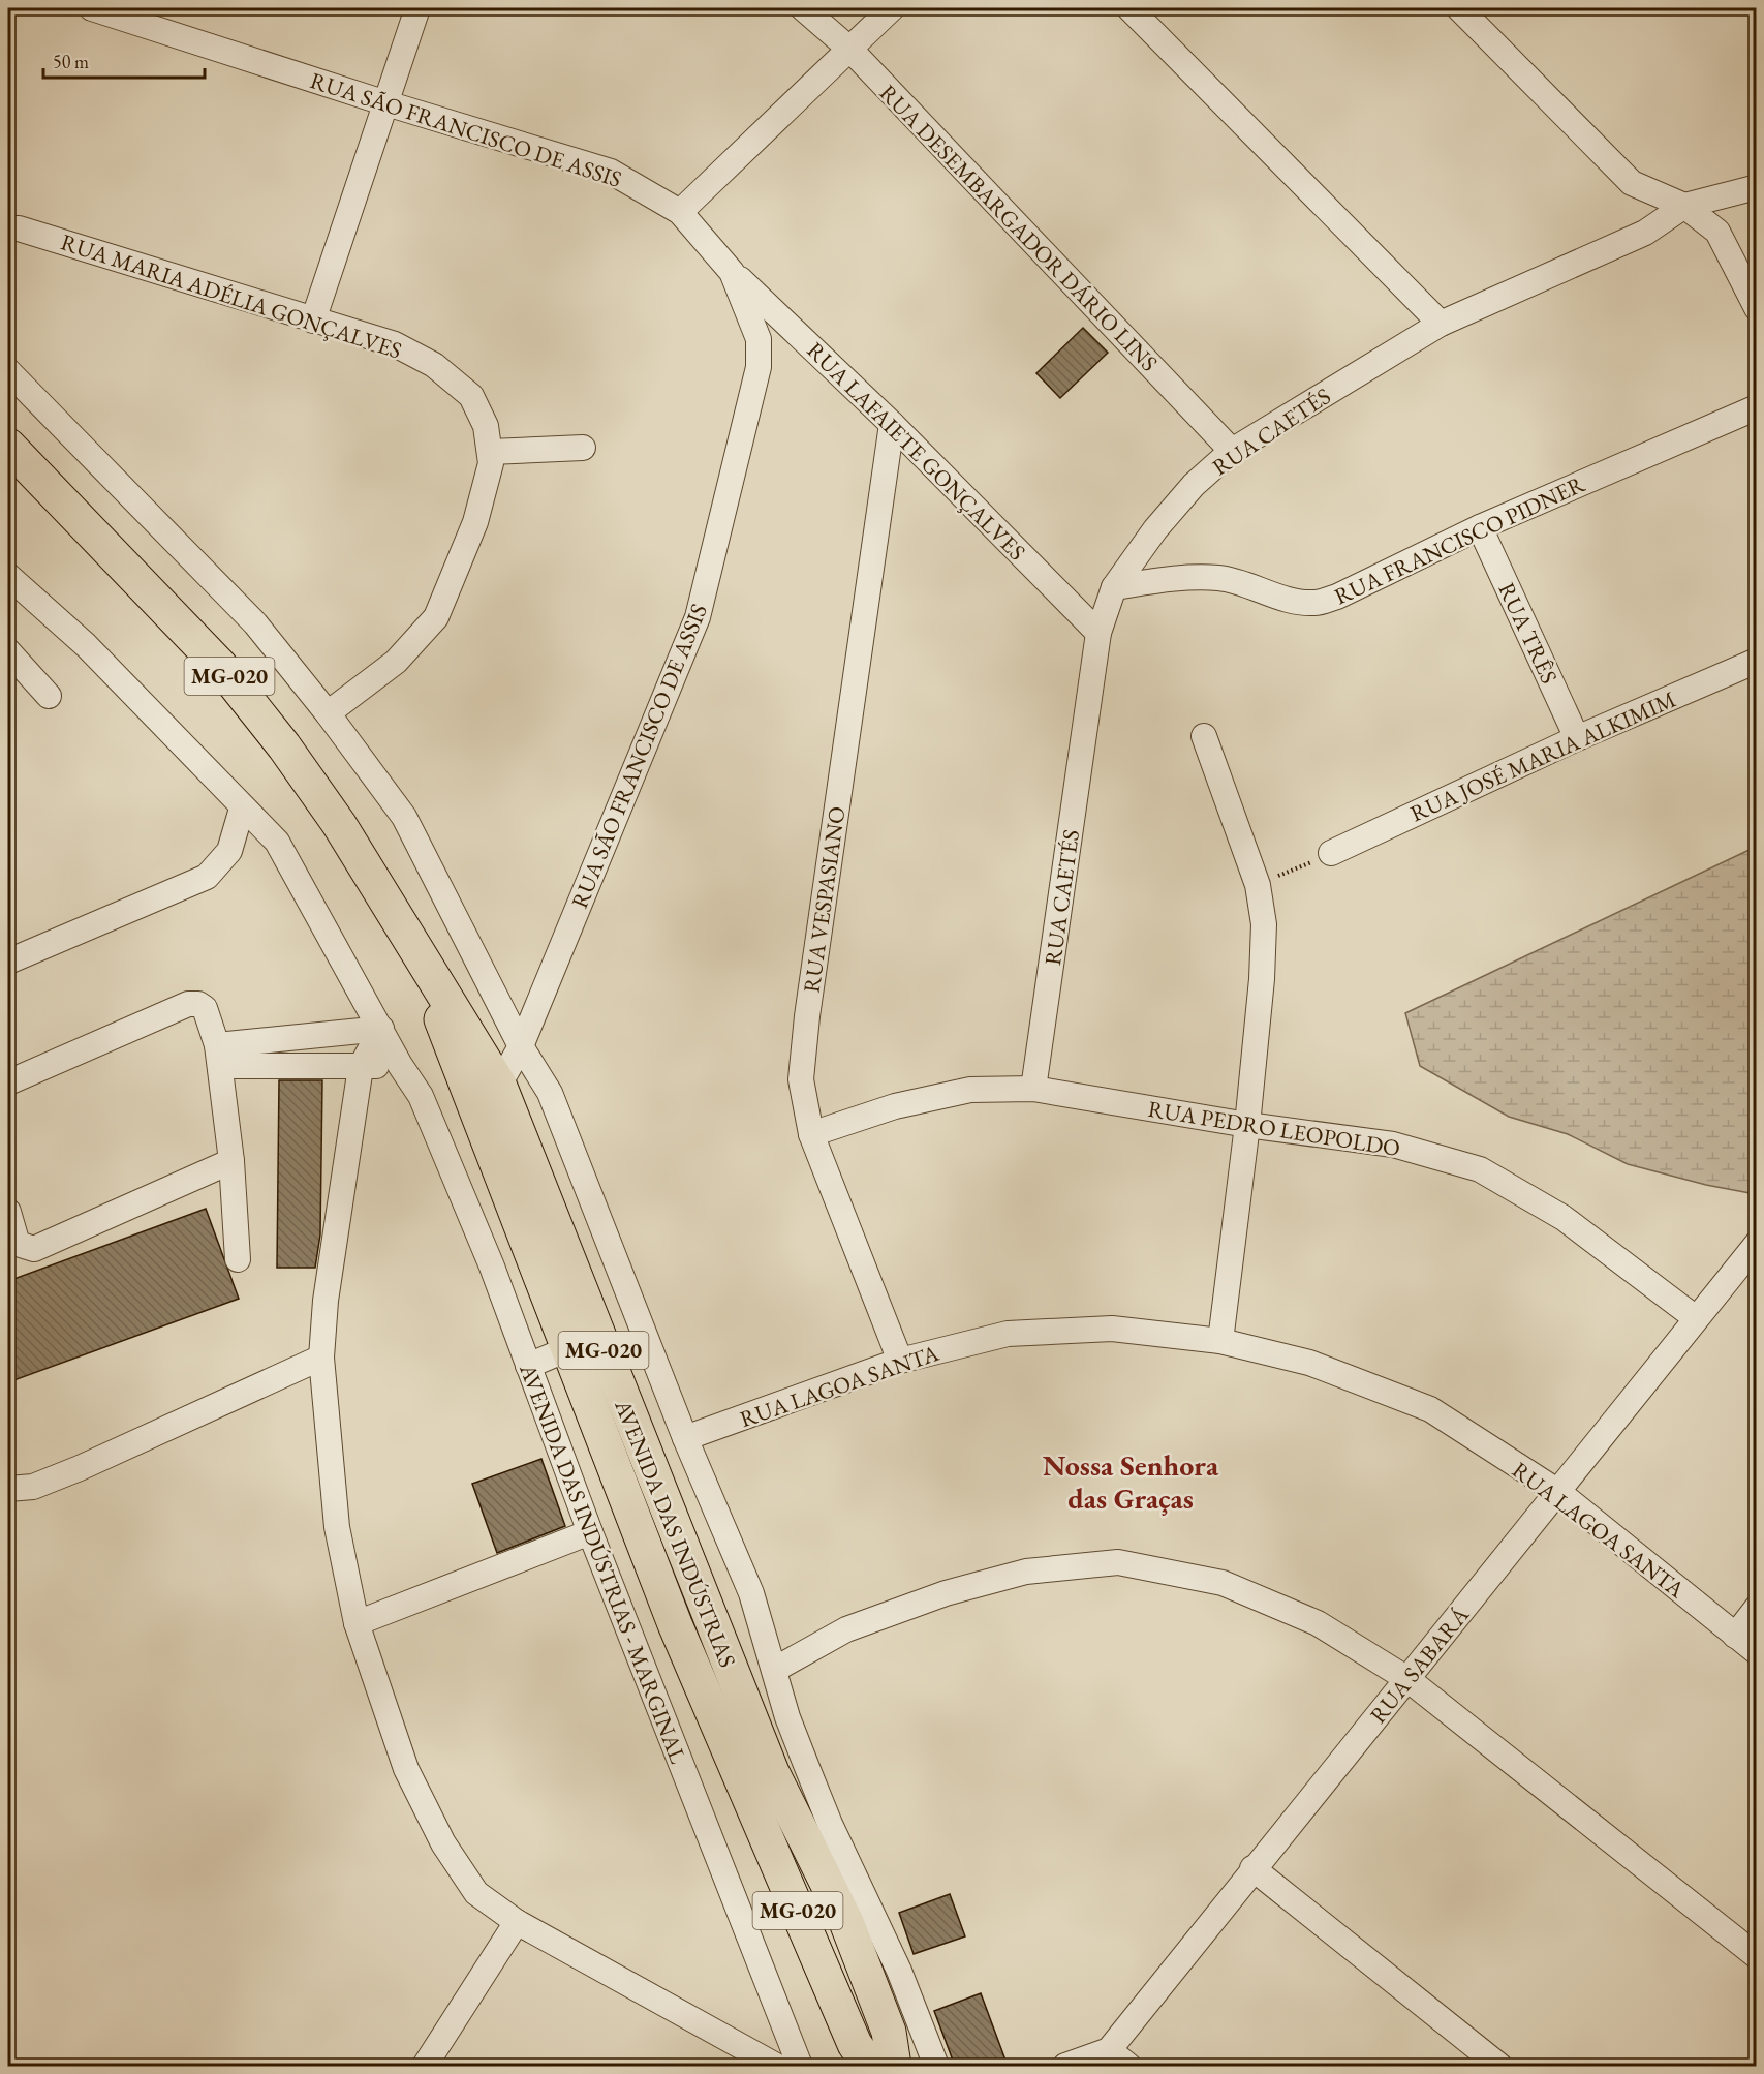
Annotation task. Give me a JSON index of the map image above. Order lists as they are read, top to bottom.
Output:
{
  "streets": {
    "highway": ["MG-020", "AVENIDA DAS INDÚSTRIAS"],
    "street": [
      "RUA SÃO FRANCISCO DE ASSIS",
      "RUA DESEMBARGADOR DÁRIO LINS",
      "RUA MARIA ADÉLIA GONÇALVES",
      "RUA CAETÉS",
      "RUA LAFAIETE GONÇALVES",
      "RUA FRANCISCO PIDNER",
      "RUA TRÊS",
      "RUA JOSÉ MARIA ALKIMIM",
      "RUA VESPASIANO",
      "RUA PEDRO LEOPOLDO",
      "RUA LAGOA SANTA",
      "AVENIDA DAS INDÚSTRIAS - MARGINAL",
      "RUA SABARÁ"
    ]
  },
  "crossings": [
    ["RUA SÃO FRANCISCO DE ASSIS", "RUA LAFAIETE GONÇALVES"],
    ["RUA SÃO FRANCISCO DE ASSIS", "AVENIDA DAS INDÚSTRIAS"],
    ["RUA DESEMBARGADOR DÁRIO LINS", "RUA CAETÉS"],
    ["RUA CAETÉS", "RUA LAFAIETE GONÇALVES"],
    ["RUA CAETÉS", "RUA FRANCISCO PIDNER"],
    ["RUA CAETÉS", "RUA PEDRO LEOPOLDO"],
    ["RUA LAFAIETE GONÇALVES", "RUA VESPASIANO"],
    ["RUA FRANCISCO PIDNER", "RUA TRÊS"],
    ["RUA TRÊS", "RUA JOSÉ MARIA ALKIMIM"],
    ["RUA VESPASIANO", "RUA PEDRO LEOPOLDO"],
    ["RUA VESPASIANO", "RUA LAGOA SANTA"],
    ["RUA PEDRO LEOPOLDO", "RUA SABARÁ"],
    ["RUA LAGOA SANTA", "RUA SABARÁ"]
  ],
  "districts": ["Nossa Senhora das Graças"],
  "scale_bar": "50 m"
}
